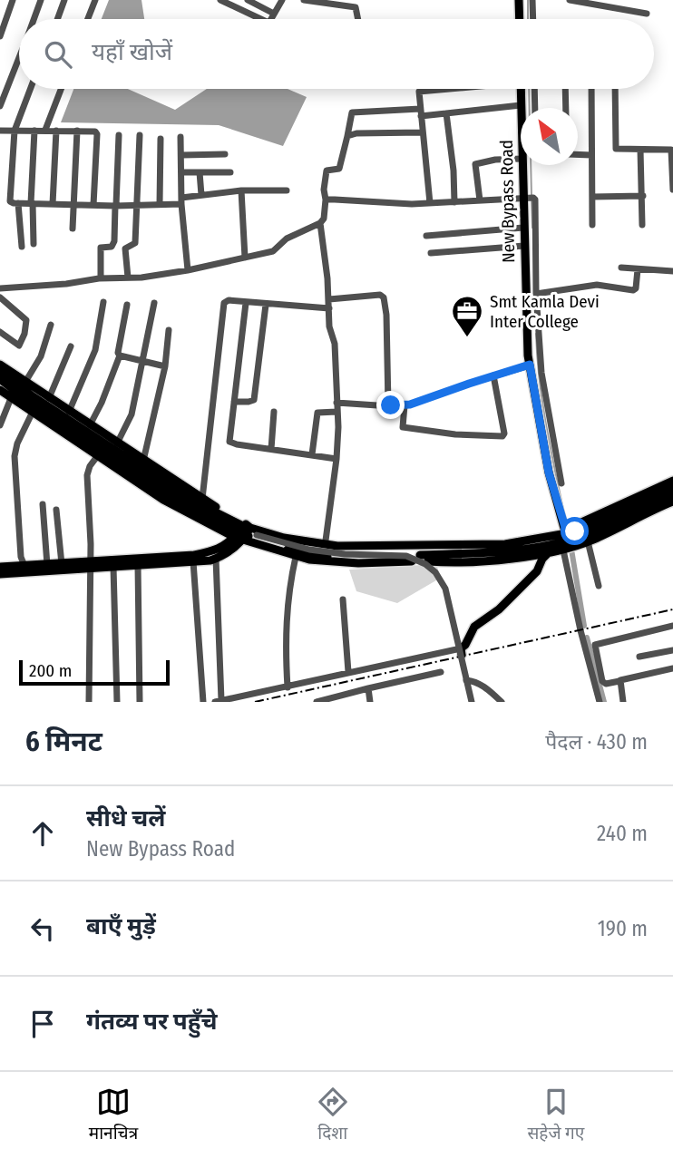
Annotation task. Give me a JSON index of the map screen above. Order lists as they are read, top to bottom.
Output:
{
  "streets": {
    "main road": ["New Bypass Road"]
  },
  "places": {
    "office": ["Smt Kamla Devi Inter College"]
  },
  "scale_bar": "200 m",
  "north": "top left",
  "page": {
    "search": "यहाँ खोजें",
    "scale": "200 m",
    "heading": ["6 मिनट", "पैदल · 430 m"],
    "list": [
      ["सीधे चलें", "New Bypass Road", "240 m"],
      ["बाएँ मुड़ें", "190 m"],
      "गंतव्य पर पहुँचे"
    ],
    "nav": ["मानचित्र", "दिशा", "सहेजे गए"]
  }
}
